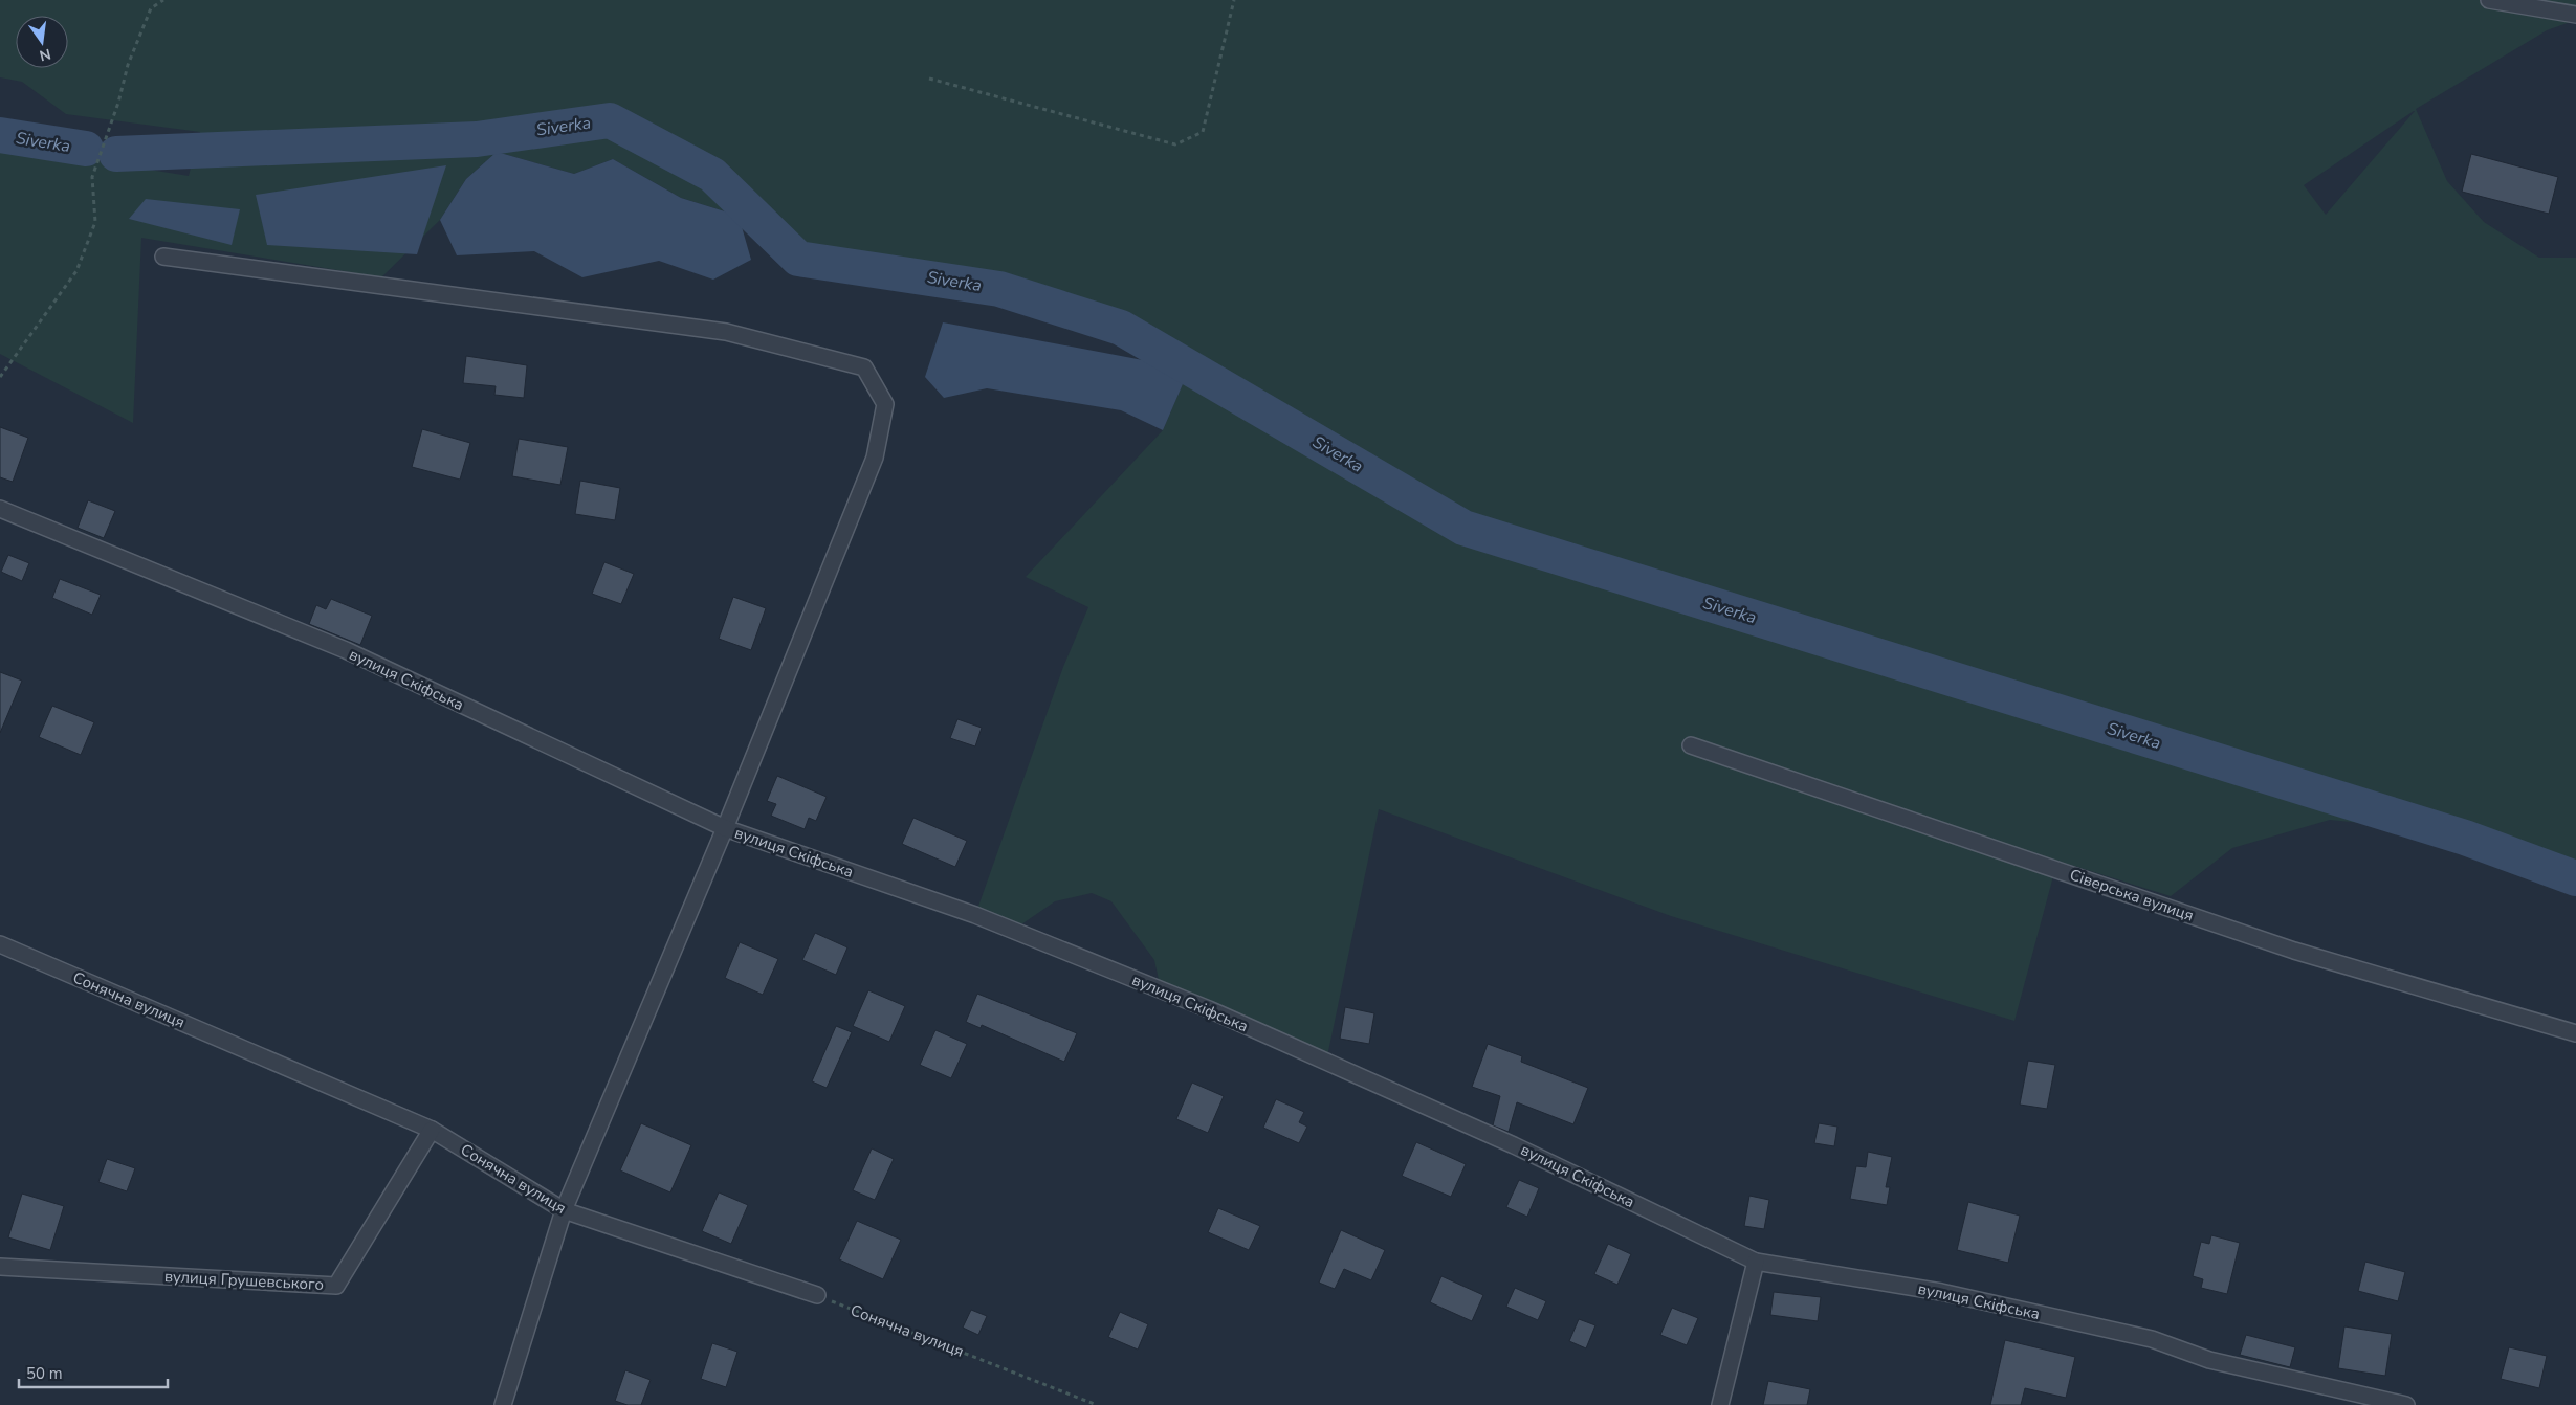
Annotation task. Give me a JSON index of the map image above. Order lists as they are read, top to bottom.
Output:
{
  "streets": {
    "street": [
      "вулиця Скіфська",
      "Сіверська вулиця",
      "Сонячна вулиця",
      "вулиця Грушевського"
    ]
  },
  "crossings": [
    ["Сонячна вулиця", "вулиця Грушевського"]
  ],
  "water": ["Siverka"],
  "scale_bar": "50 m",
  "north": "bottom"
}
